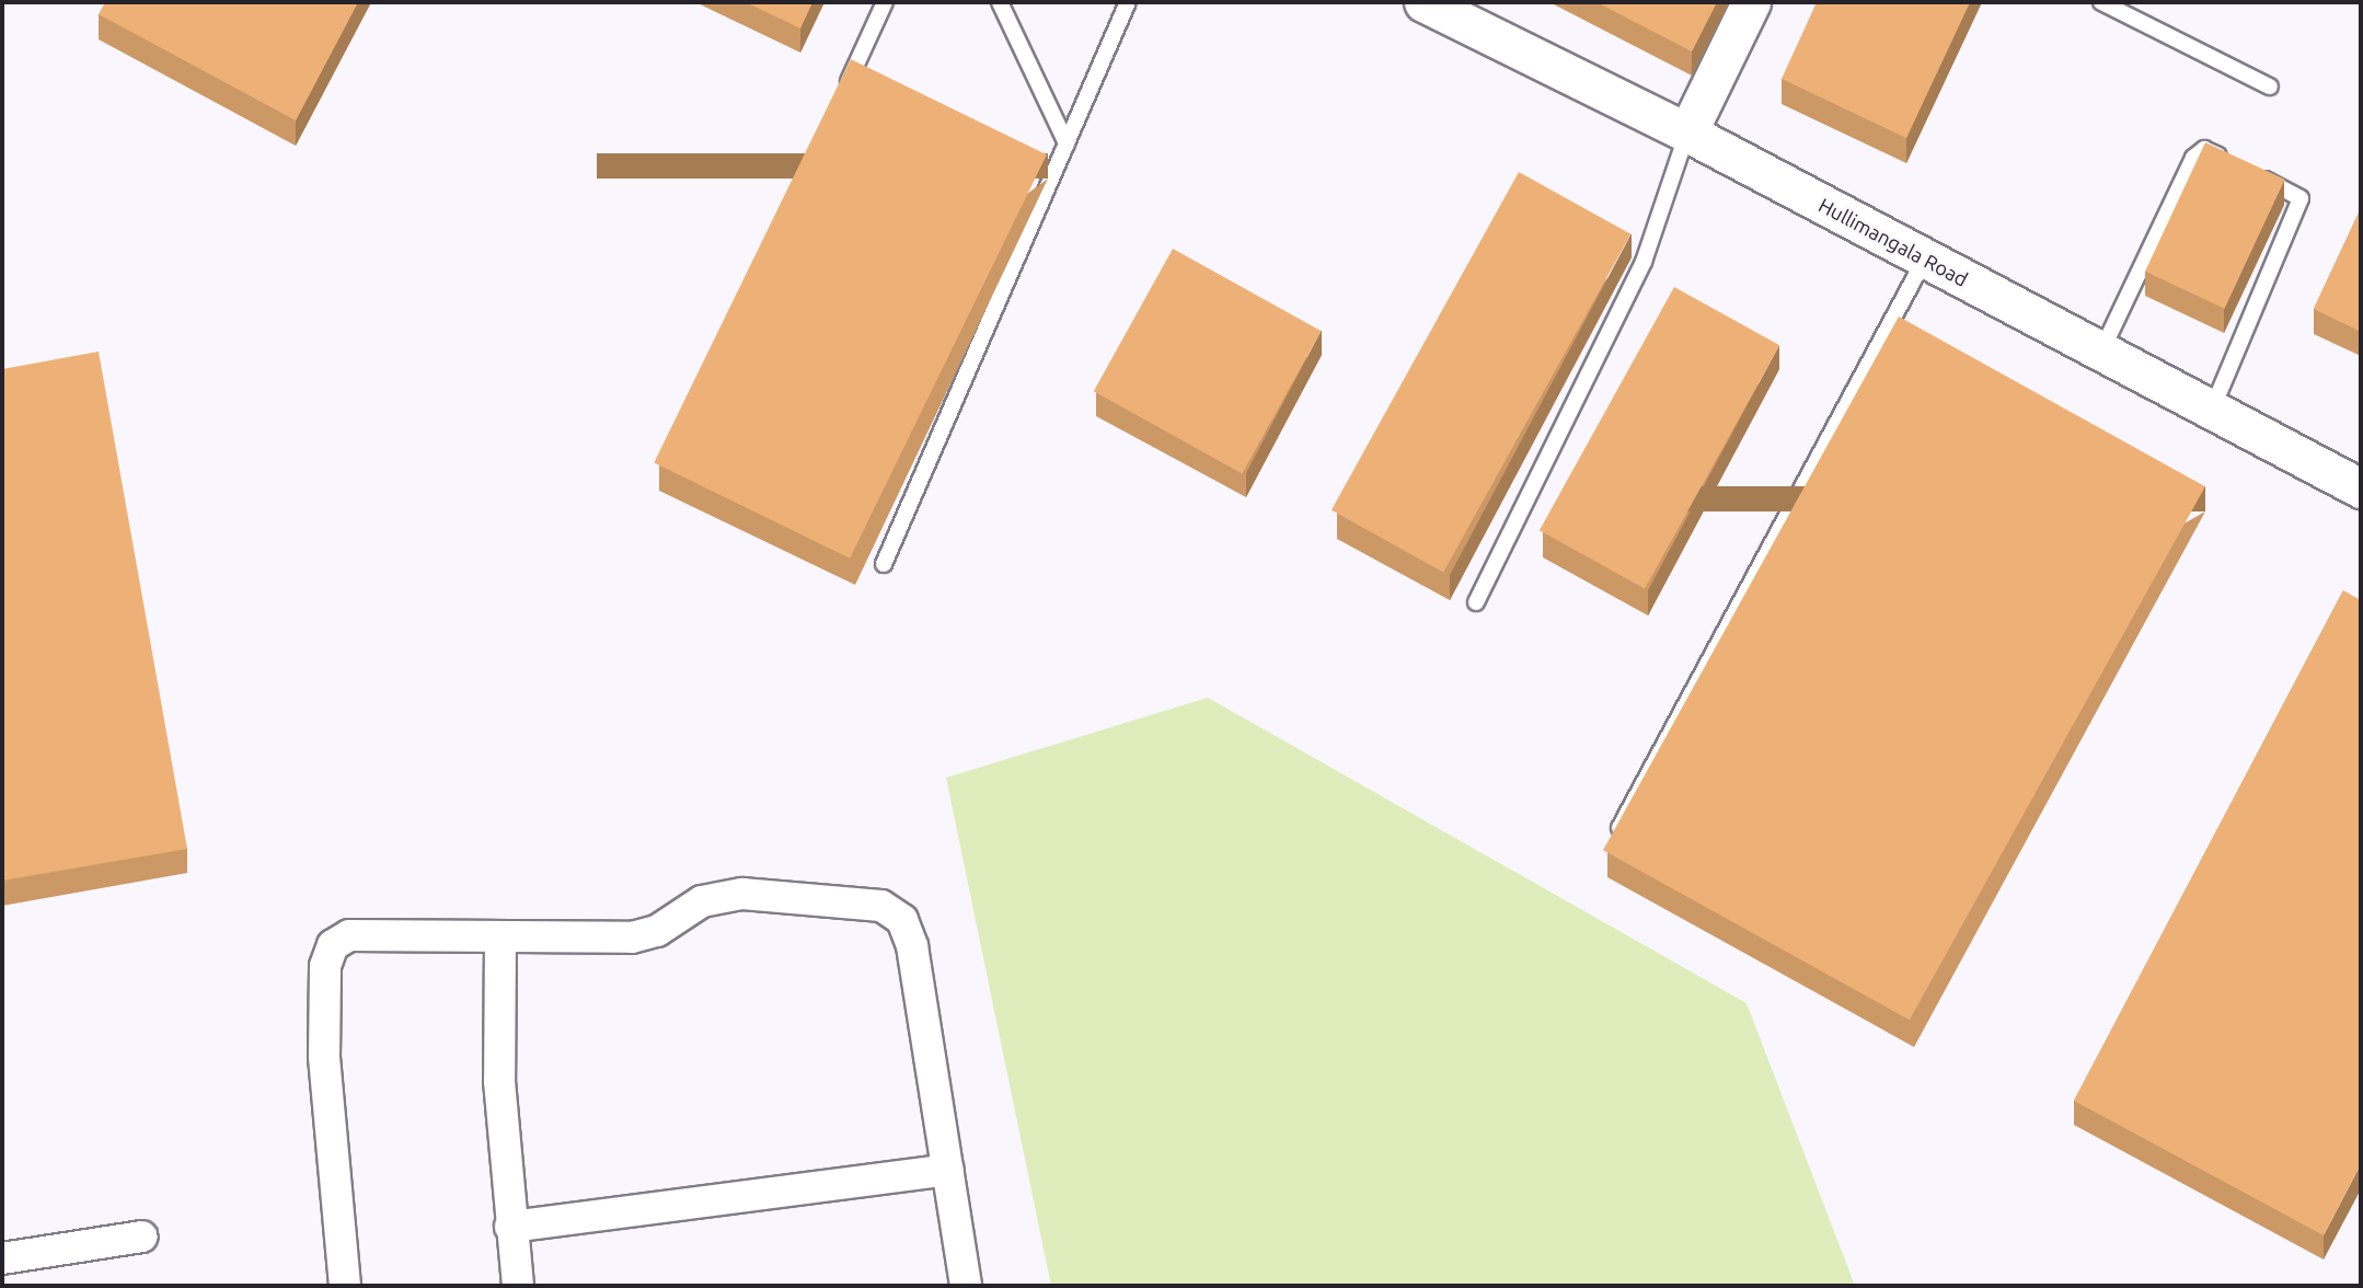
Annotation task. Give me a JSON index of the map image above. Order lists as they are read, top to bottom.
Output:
{
  "streets": {
    "street": ["Hullimangala Road"]
  }
}
